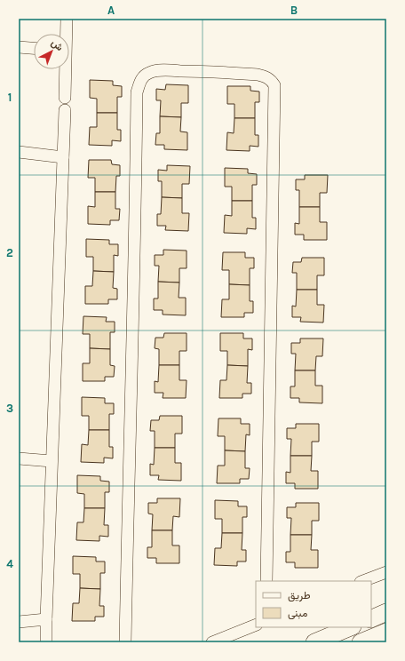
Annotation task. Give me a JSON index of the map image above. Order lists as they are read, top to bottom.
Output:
{
  "legend": ["طريق", "مبنى"],
  "north": "top right",
  "grid": {
    "columns": ["A", "B"],
    "rows": [
      "1",
      "2",
      "3",
      "4"
    ]
  }
}
